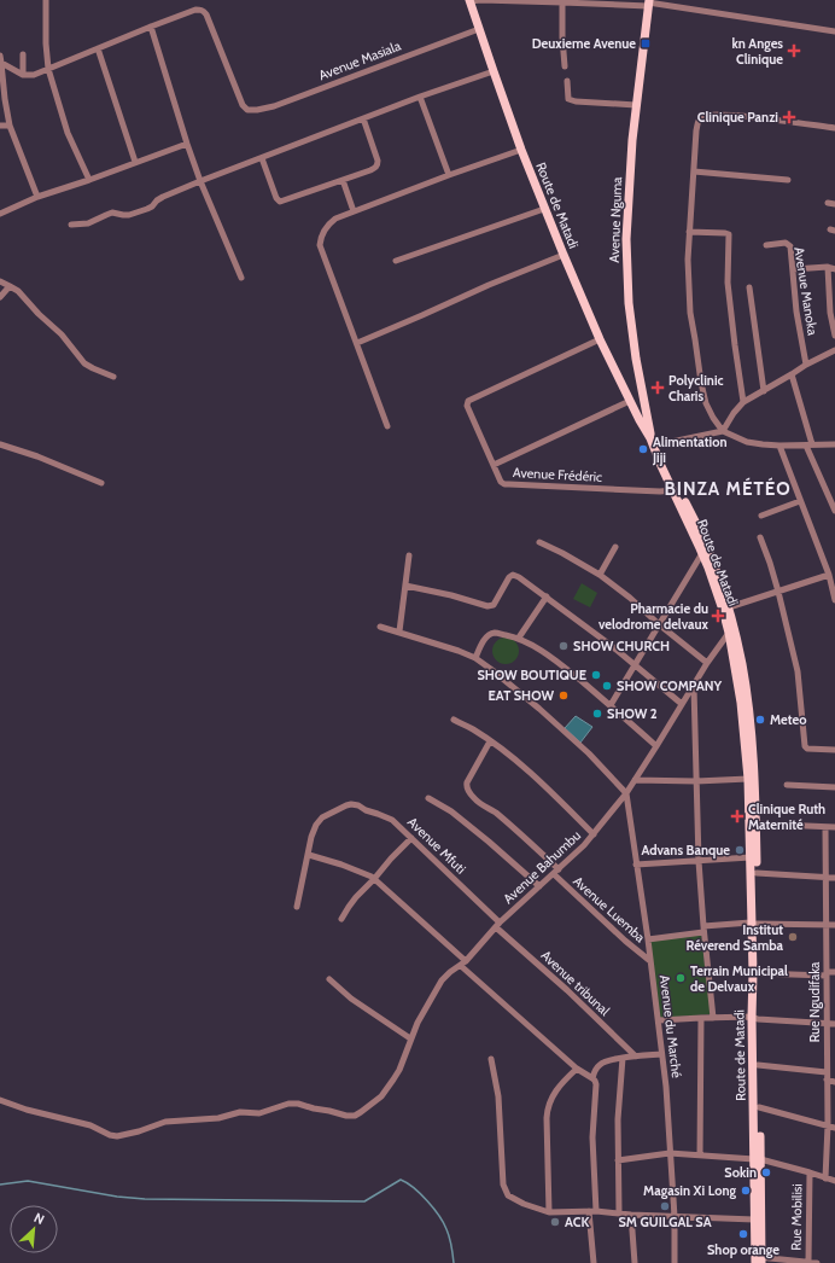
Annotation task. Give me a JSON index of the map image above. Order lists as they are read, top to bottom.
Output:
{
  "streets": {
    "main road": ["Route de Matadi", "Avenue Nguma"],
    "street": [
      "Avenue Masiala",
      "Avenue Manoka",
      "Avenue Frédéric",
      "Avenue Mfuti",
      "Avenue Bahumbu",
      "Avenue Luemba",
      "Avenue tribunal",
      "Rue Ngudifaka",
      "Avenue du Marché",
      "Rue Mobilisi"
    ]
  },
  "crossings": [
    ["Avenue Masiala", "Route de Matadi"],
    ["Route de Matadi", "Avenue Nguma"],
    ["Route de Matadi", "Avenue Frédéric"],
    ["Route de Matadi", "Avenue Bahumbu"],
    ["Avenue Mfuti", "Avenue Bahumbu"],
    ["Avenue Mfuti", "Avenue tribunal"],
    ["Avenue Bahumbu", "Avenue Luemba"],
    ["Avenue Bahumbu", "Avenue tribunal"],
    ["Avenue Bahumbu", "Avenue du Marché"],
    ["Avenue Luemba", "Avenue du Marché"]
  ],
  "districts": ["BINZA MÉTÉO"],
  "places": {
    "transit": ["Deuxieme Avenue"],
    "health": [
      "kn Anges Clinique",
      "Clinique Panzi",
      "Polyclinic Charis",
      "Pharmacie du velodrome delvaux",
      "Clinique Ruth Maternité"
    ],
    "other": [
      "Alimentation Jiji",
      "SHOW CHURCH",
      "SHOW BOUTIQUE",
      "SHOW COMPANY",
      "EAT SHOW",
      "SHOW 2",
      "Meteo",
      "Advans Banque",
      "Institut Réverend Samba",
      "Terrain Municipal de Delvaux",
      "Sokin",
      "Magasin Xi Long",
      "SM GUILGAL SA",
      "ACK",
      "Shop orange"
    ]
  },
  "north": "top right"
}
